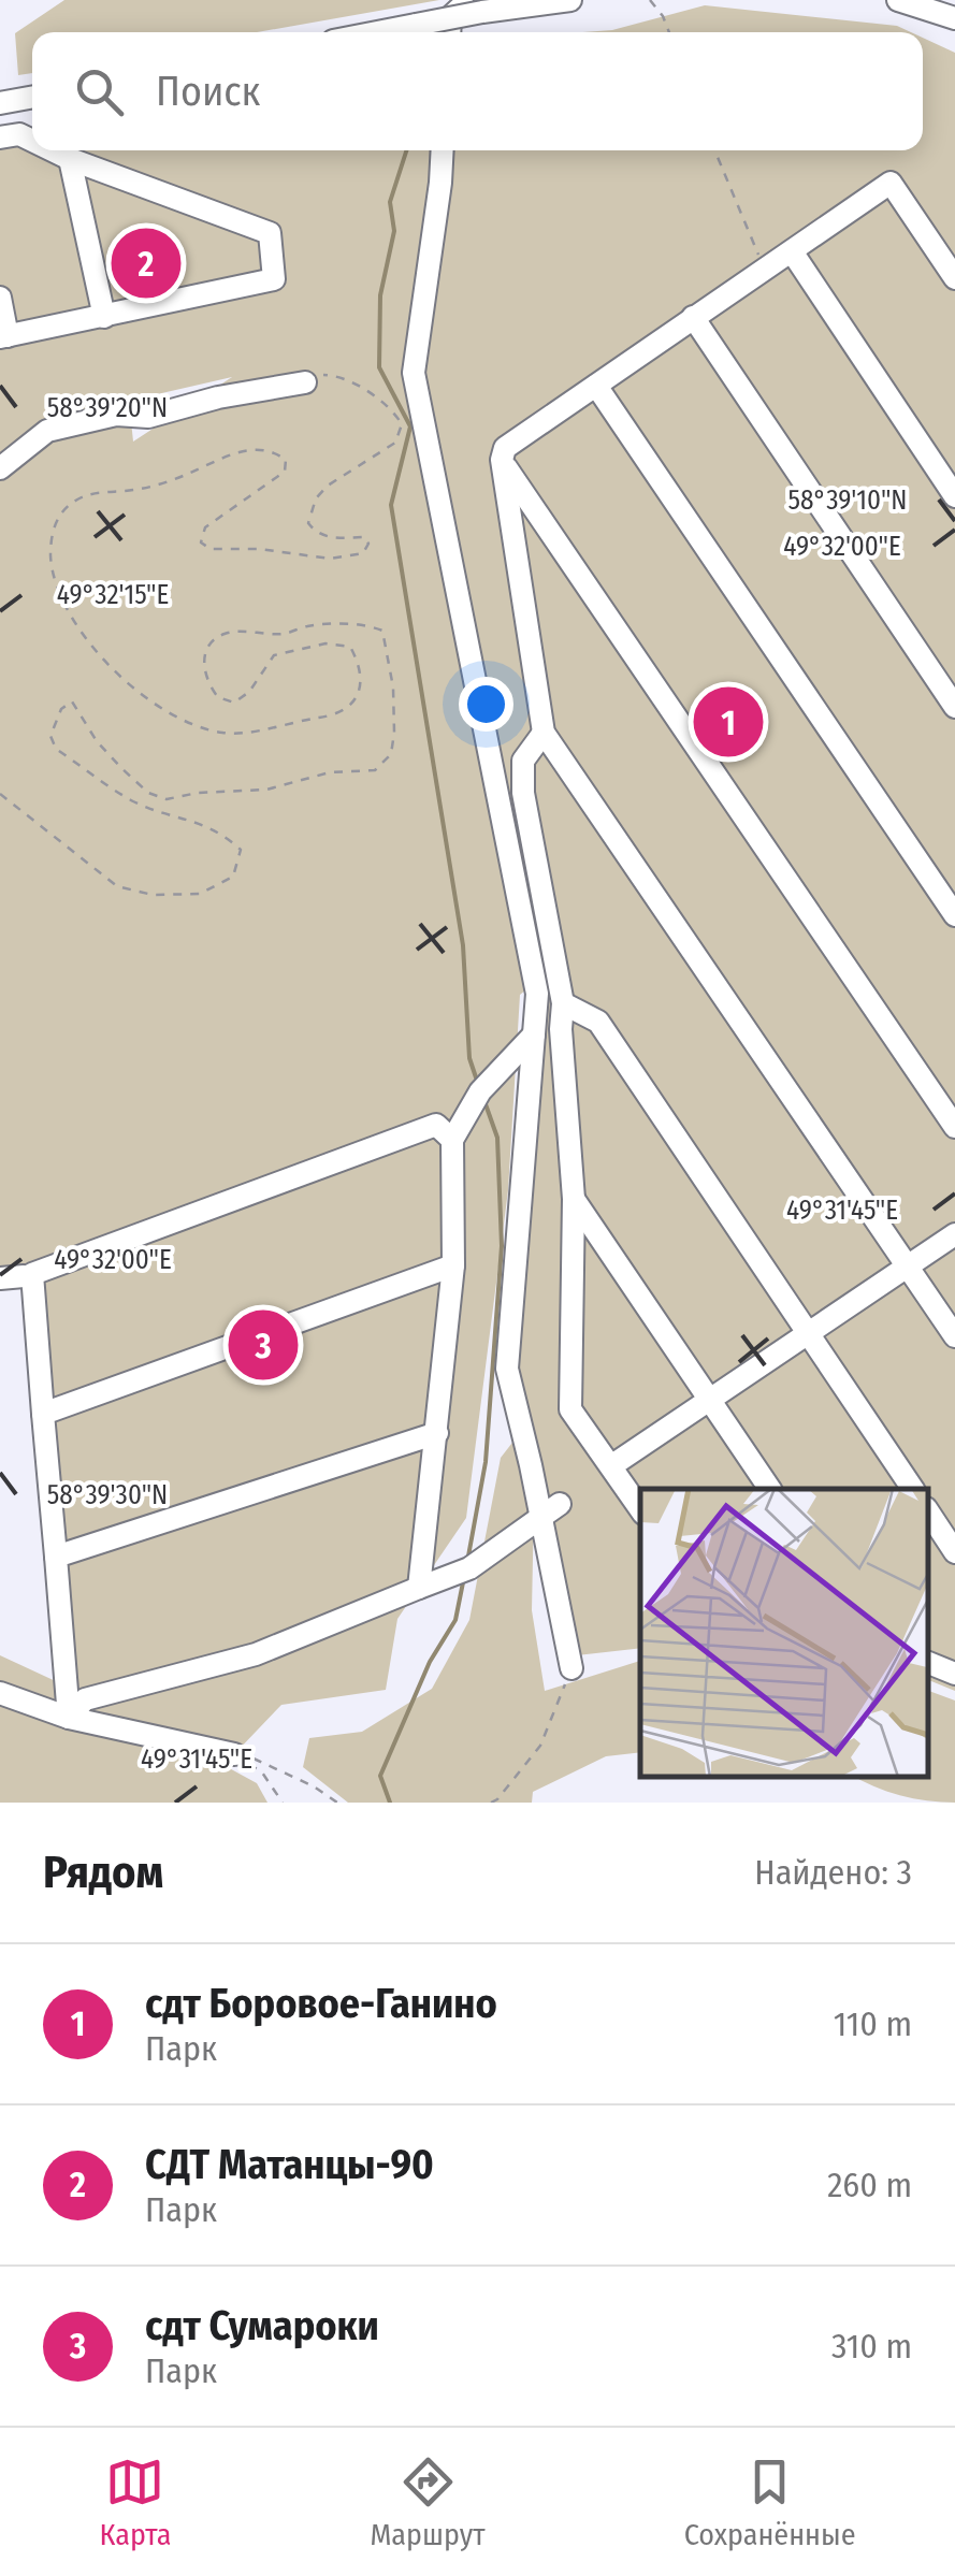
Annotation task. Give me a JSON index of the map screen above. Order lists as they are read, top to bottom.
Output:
{
  "page": {
    "search": "Поиск",
    "pins": ["2", "1", "3"],
    "heading": ["Рядом", "Найдено: 3"],
    "list": [
      {
        "mark": "1",
        "name": "сдт Боровое-Ганино",
        "note": "Парк",
        "value": "110 m"
      },
      {
        "mark": "2",
        "name": "СДТ Матанцы-90",
        "note": "Парк",
        "value": "260 m"
      },
      {
        "mark": "3",
        "name": "сдт Сумароки",
        "note": "Парк",
        "value": "310 m"
      }
    ],
    "nav": ["Карта", "Маршрут", "Сохранённые"]
  },
  "coordinates": [
    "58°39'20\"N",
    "58°39'10\"N",
    "49°32'00\"E",
    "49°32'15\"E",
    "49°31'45\"E",
    "58°39'30\"N"
  ]
}
